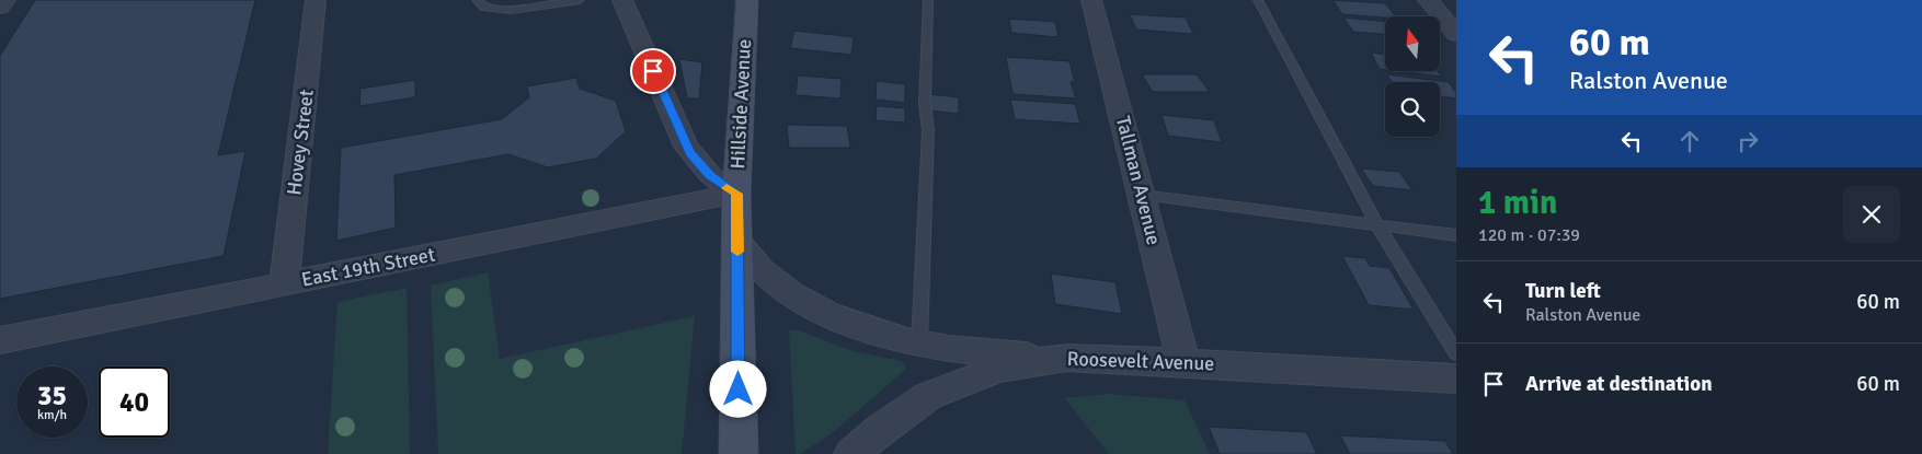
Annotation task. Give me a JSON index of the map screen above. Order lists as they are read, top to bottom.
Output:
{
  "streets": {
    "street": [
      "Hillside Avenue",
      "Hovey Street",
      "Tallman Avenue",
      "East 19th Street",
      "Roosevelt Avenue"
    ]
  },
  "crossings": [
    ["Hillside Avenue", "East 19th Street"],
    ["Hovey Street", "East 19th Street"],
    ["Tallman Avenue", "Roosevelt Avenue"]
  ],
  "north": "top",
  "page": {
    "turn": ["60 m", "Ralston Avenue"],
    "heading": ["1 min", "120 m · 07:39"],
    "list": [
      {
        "name": "Turn left",
        "note": "Ralston Avenue",
        "value": "60 m"
      },
      {
        "name": "Arrive at destination",
        "value": "60 m"
      }
    ],
    "speed": "35 km/h",
    "limit": "40"
  }
}
